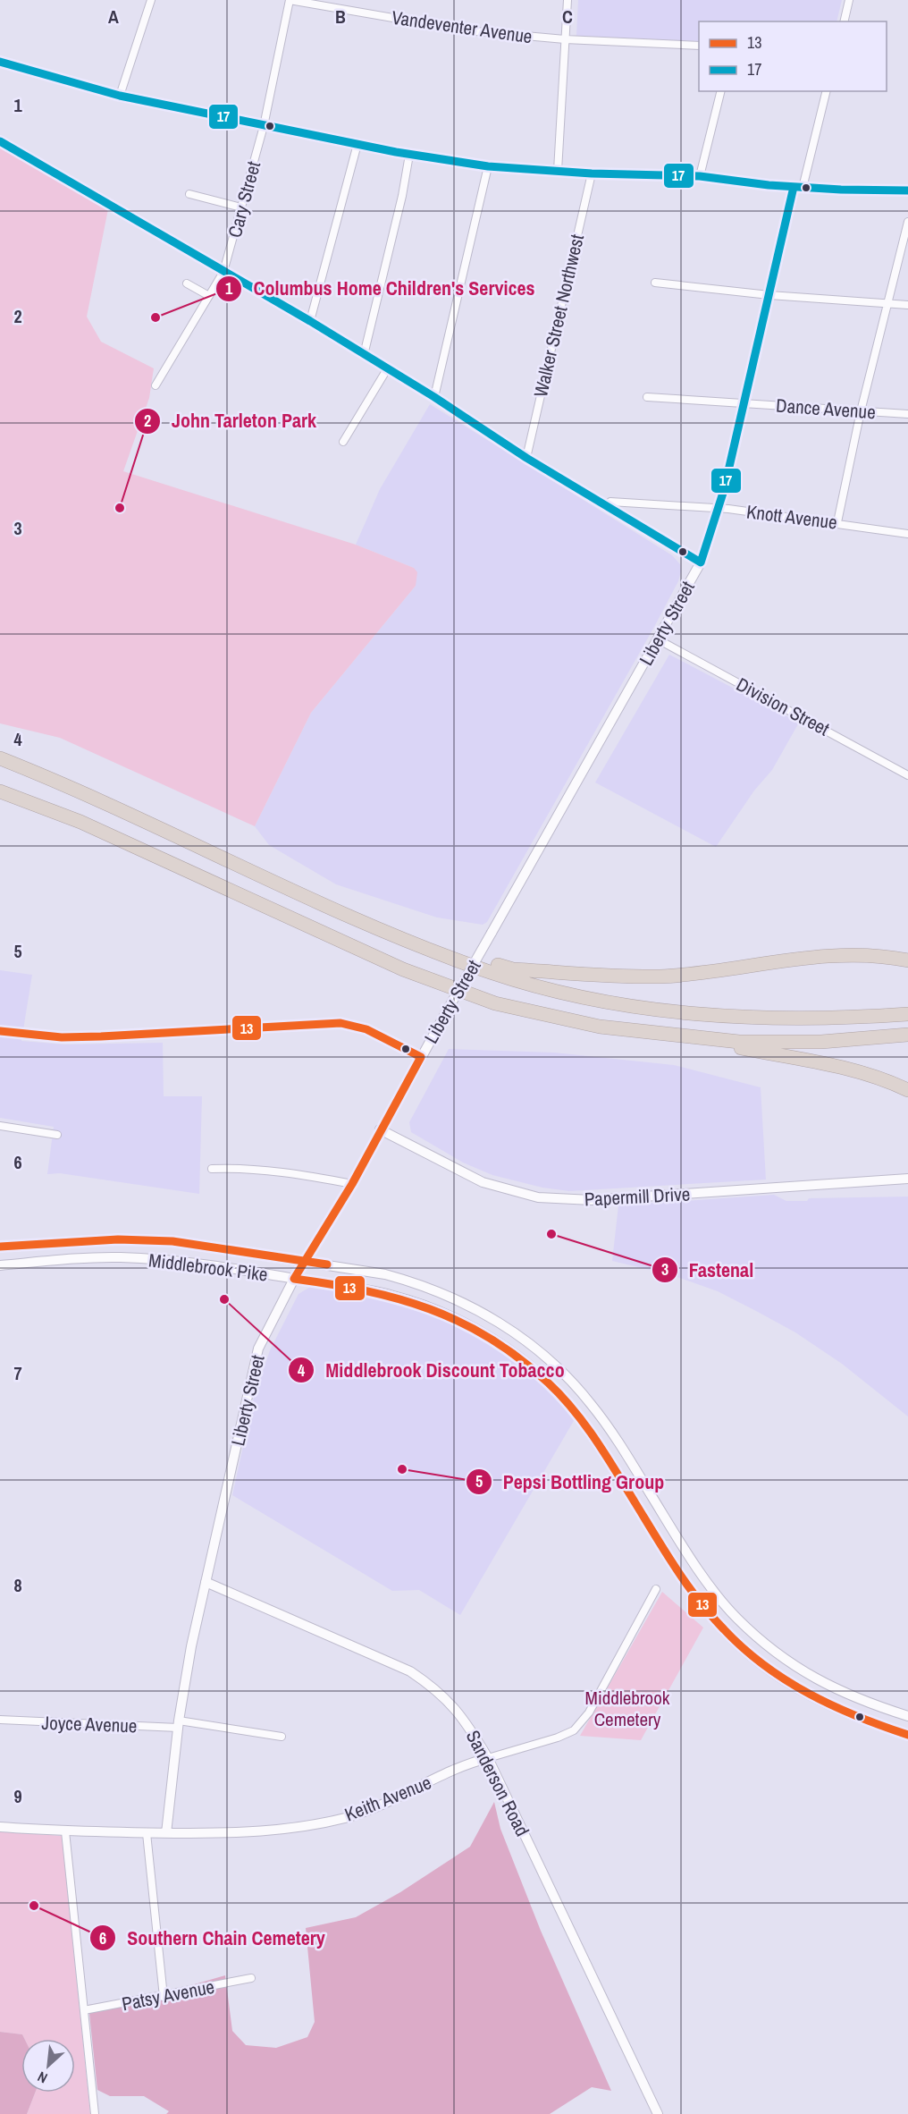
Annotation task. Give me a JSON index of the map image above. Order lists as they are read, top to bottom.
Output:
{
  "streets": {
    "street": [
      "Vandeventer Avenue",
      "Cary Street",
      "Walker Street Northwest",
      "Dance Avenue",
      "Knott Avenue",
      "Liberty Street",
      "Division Street",
      "Papermill Drive",
      "Middlebrook Pike",
      "Joyce Avenue",
      "Sanderson Road",
      "Keith Avenue",
      "Patsy Avenue"
    ]
  },
  "crossings": [
    ["Vandeventer Avenue", "Cary Street"],
    ["Dance Avenue", "Liberty Street"],
    ["Knott Avenue", "Liberty Street"],
    ["Liberty Street", "Division Street"],
    ["Liberty Street", "Papermill Drive"],
    ["Liberty Street", "Middlebrook Pike"],
    ["Liberty Street", "Joyce Avenue"],
    ["Liberty Street", "Sanderson Road"],
    ["Liberty Street", "Keith Avenue"],
    ["Sanderson Road", "Keith Avenue"]
  ],
  "parks": ["Middlebrook Cemetery"],
  "places": [
    "Columbus Home Children's Services",
    "John Tarleton Park",
    "Fastenal",
    "Middlebrook Discount Tobacco",
    "Pepsi Bottling Group",
    "Southern Chain Cemetery"
  ],
  "lines": ["transit line 17", "transit line 13"],
  "legend": ["13", "17"],
  "north": "bottom left",
  "grid": {
    "columns": ["A", "B", "C"],
    "rows": [
      "1",
      "2",
      "3",
      "4",
      "5",
      "6",
      "7",
      "8",
      "9"
    ]
  }
}
